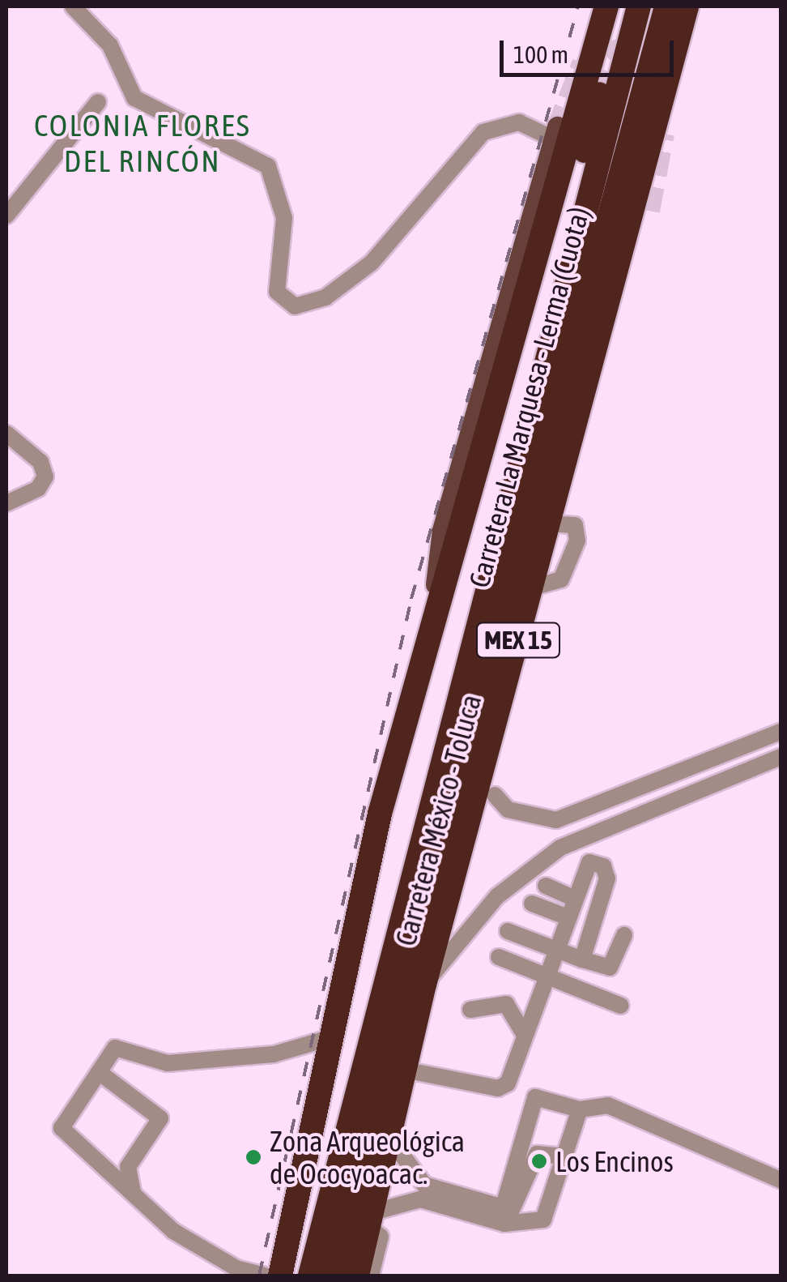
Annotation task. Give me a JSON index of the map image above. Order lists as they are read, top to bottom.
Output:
{
  "streets": {
    "highway": ["Carretera La Marquesa - Lerma (Cuota)", "MEX 15", "Carretera México - Toluca"]
  },
  "districts": ["COLONIA FLORES DEL RINCÓN"],
  "places": ["Zona Arqueológica de Ococyoacac.", "Los Encinos"],
  "scale_bar": "100 m"
}
